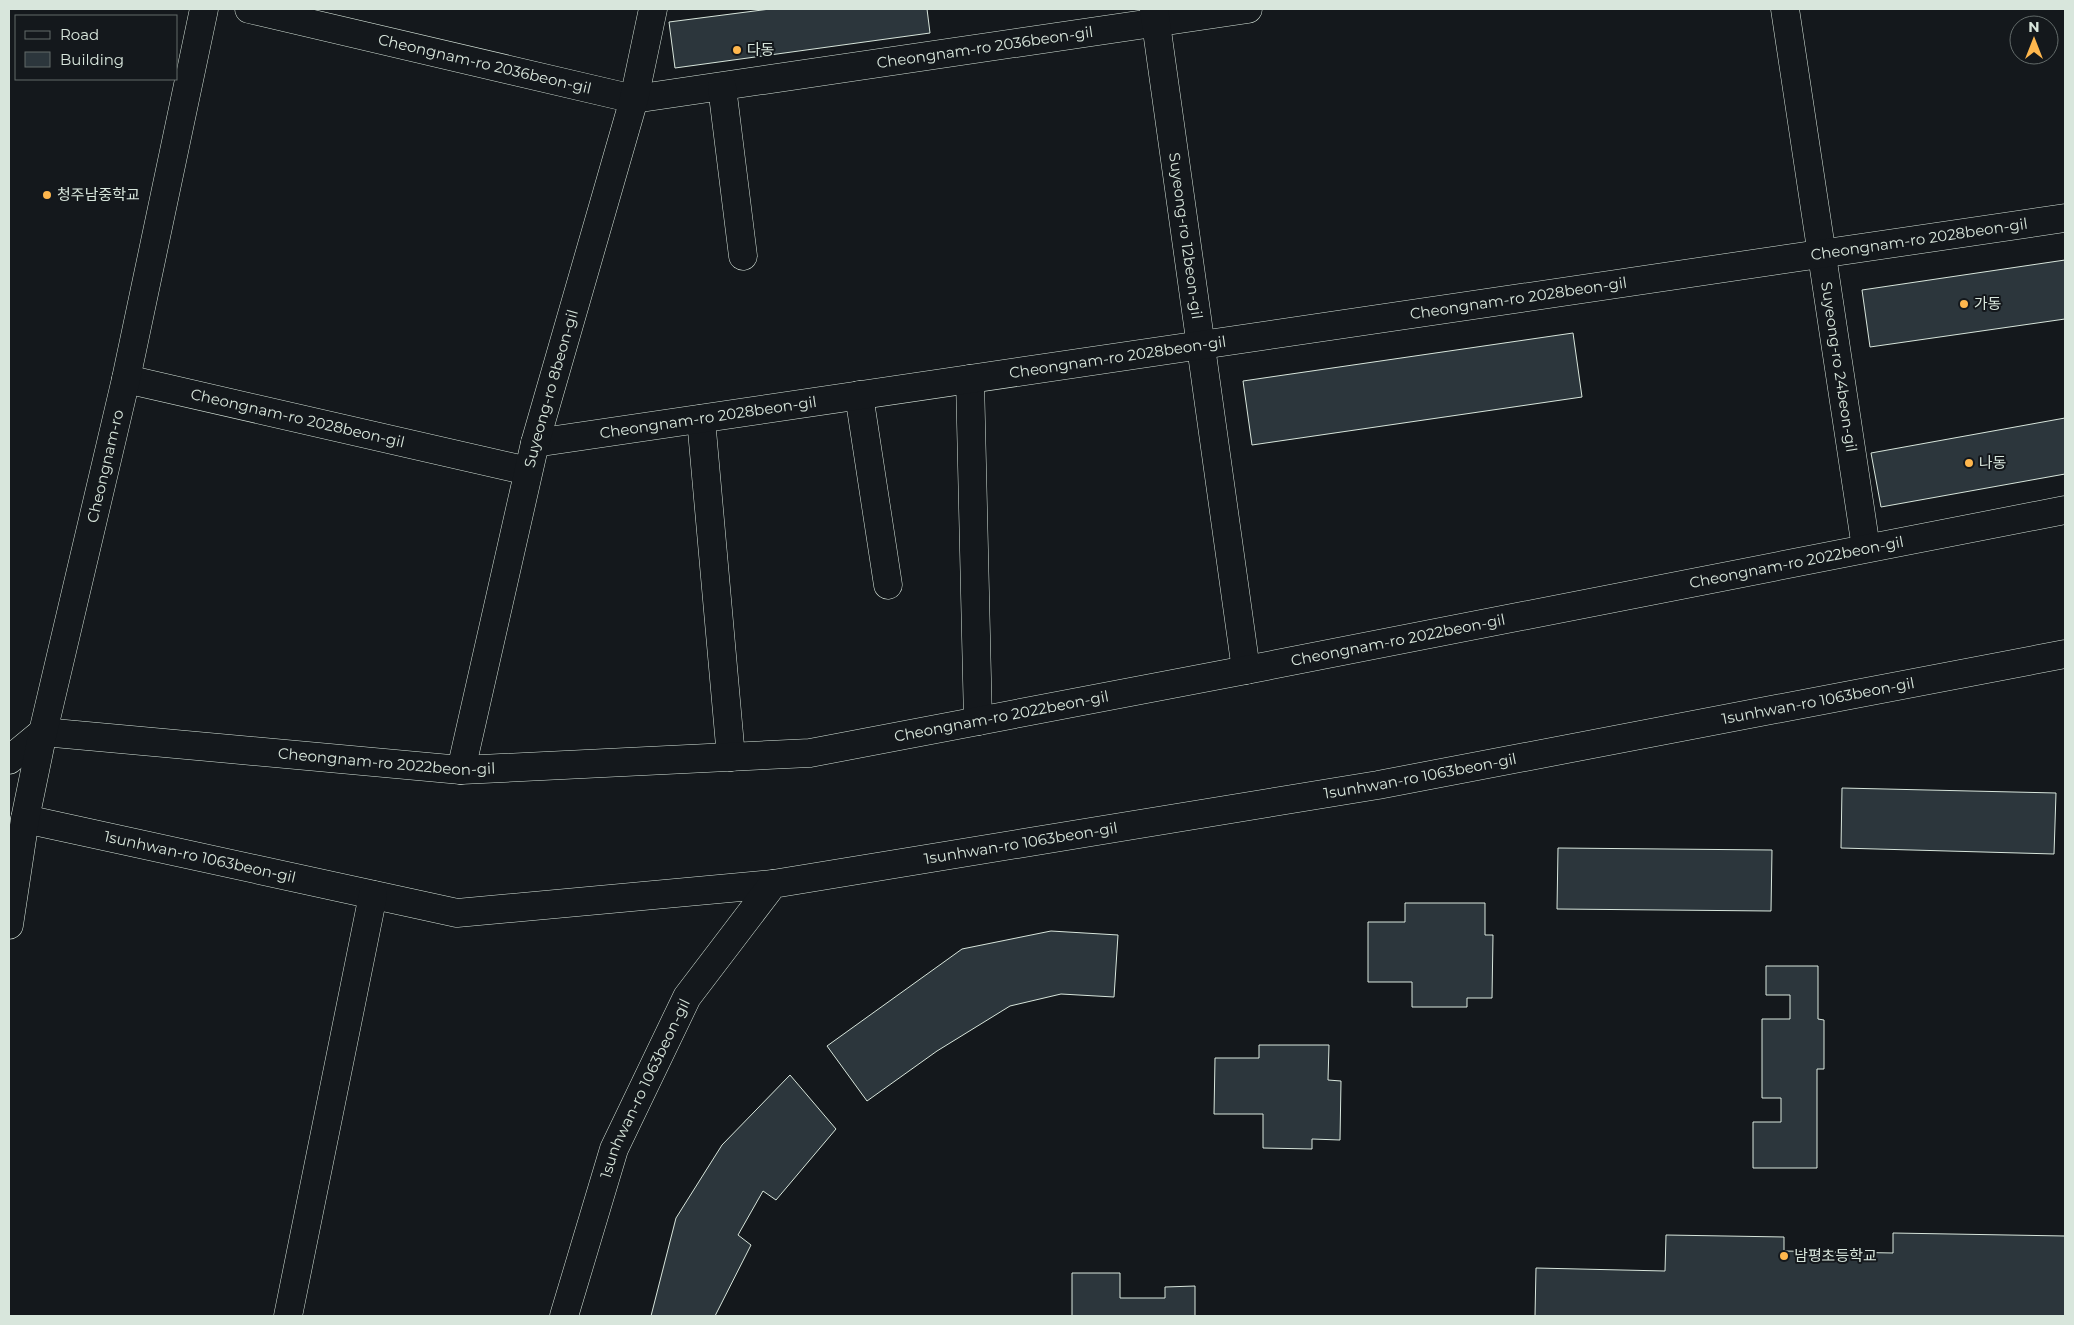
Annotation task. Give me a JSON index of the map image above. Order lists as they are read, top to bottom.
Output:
{
  "streets": {
    "street": [
      "Cheongnam-ro 2036beon-gil",
      "Suyeong-ro 12beon-gil",
      "Cheongnam-ro 2028beon-gil",
      "Suyeong-ro 24beon-gil",
      "Suyeong-ro 8beon-gil",
      "Cheongnam-ro",
      "Cheongnam-ro 2022beon-gil",
      "1sunhwan-ro 1063beon-gil"
    ]
  },
  "crossings": [
    ["Cheongnam-ro 2036beon-gil", "Suyeong-ro 12beon-gil"],
    ["Cheongnam-ro 2036beon-gil", "Suyeong-ro 8beon-gil"],
    ["Suyeong-ro 12beon-gil", "Cheongnam-ro 2028beon-gil"],
    ["Suyeong-ro 12beon-gil", "Cheongnam-ro 2022beon-gil"],
    ["Cheongnam-ro 2028beon-gil", "Suyeong-ro 24beon-gil"],
    ["Cheongnam-ro 2028beon-gil", "Suyeong-ro 8beon-gil"],
    ["Cheongnam-ro 2028beon-gil", "Cheongnam-ro"],
    ["Suyeong-ro 24beon-gil", "Cheongnam-ro 2022beon-gil"],
    ["Suyeong-ro 8beon-gil", "Cheongnam-ro 2022beon-gil"],
    ["Cheongnam-ro", "Cheongnam-ro 2022beon-gil"],
    ["Cheongnam-ro", "1sunhwan-ro 1063beon-gil"]
  ],
  "places": [
    "다동",
    "청주남중학교",
    "가동",
    "나동",
    "남평초등학교"
  ],
  "legend": ["Road", "Building"],
  "north": "top"
}
